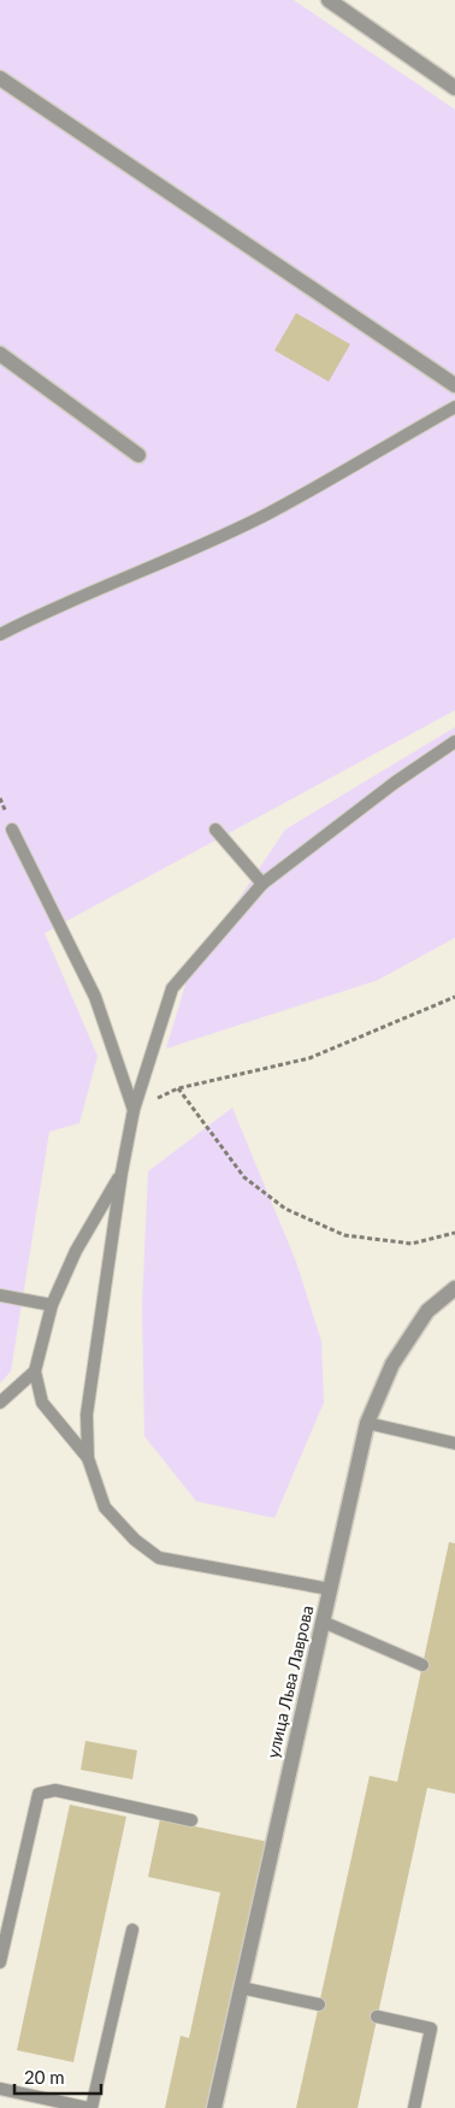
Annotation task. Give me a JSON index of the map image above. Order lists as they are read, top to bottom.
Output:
{
  "streets": {
    "street": ["улица Льва Лаврова"]
  },
  "scale_bar": "20 m"
}
